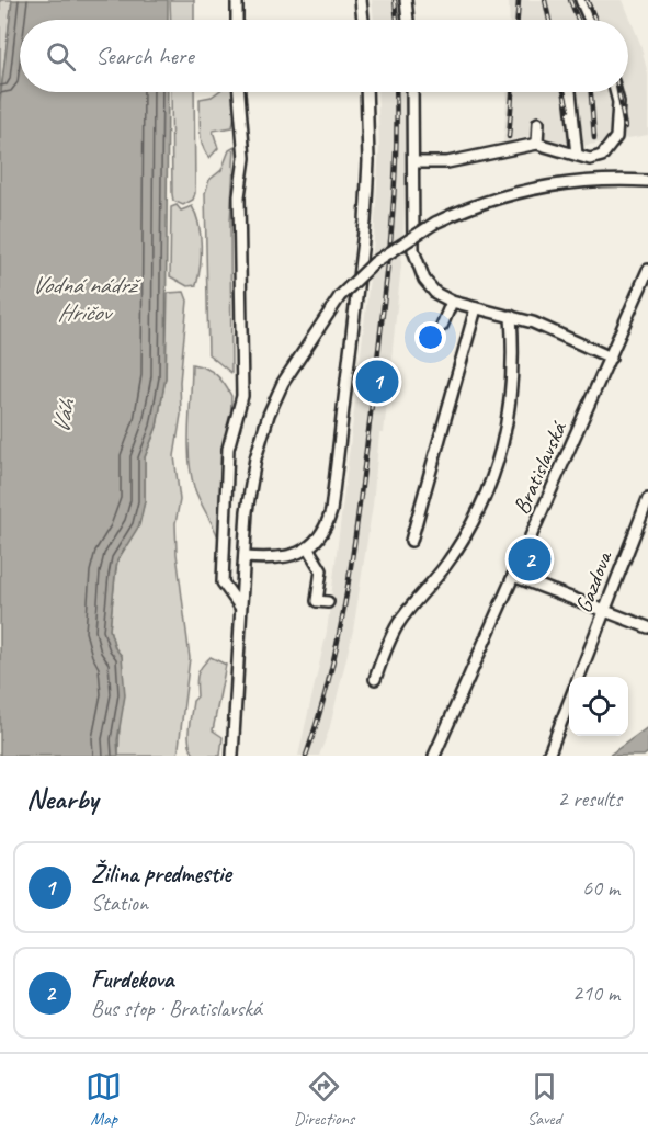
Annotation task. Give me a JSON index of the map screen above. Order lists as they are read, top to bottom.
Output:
{
  "streets": {
    "street": ["Bratislavská", "Gazdova"]
  },
  "water": ["Vodná nádrž Hričov", "Váh"],
  "page": {
    "search": "Search here",
    "pins": ["1", "2"],
    "heading": ["Nearby", "2 results"],
    "list": [
      {
        "mark": "1",
        "name": "Žilina predmestie",
        "note": "Station",
        "value": "60 m"
      },
      {
        "mark": "2",
        "name": "Furdekova",
        "note": "Bus stop · Bratislavská",
        "value": "210 m"
      }
    ],
    "nav": ["Map", "Directions", "Saved"]
  }
}
